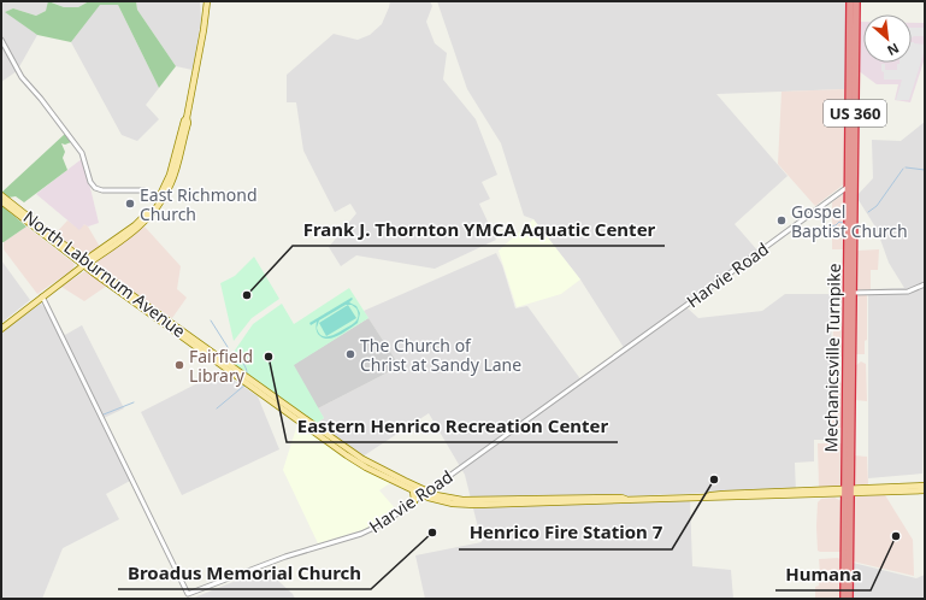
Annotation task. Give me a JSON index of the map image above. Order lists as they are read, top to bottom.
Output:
{
  "streets": {
    "highway": ["US 360", "Mechanicsville Turnpike"],
    "main road": ["North Laburnum Avenue"],
    "street": ["Harvie Road"]
  },
  "crossings": [
    ["North Laburnum Avenue", "Harvie Road"],
    ["Harvie Road", "Mechanicsville Turnpike"]
  ],
  "places": [
    "East Richmond Church",
    "Gospel Baptist Church",
    "Frank J. Thornton YMCA Aquatic Center",
    "The Church of Christ at Sandy Lane",
    "Eastern Henrico Recreation Center",
    "Fairfield Library",
    "Henrico Fire Station 7",
    "Broadus Memorial Church",
    "Humana"
  ],
  "north": "bottom right"
}
